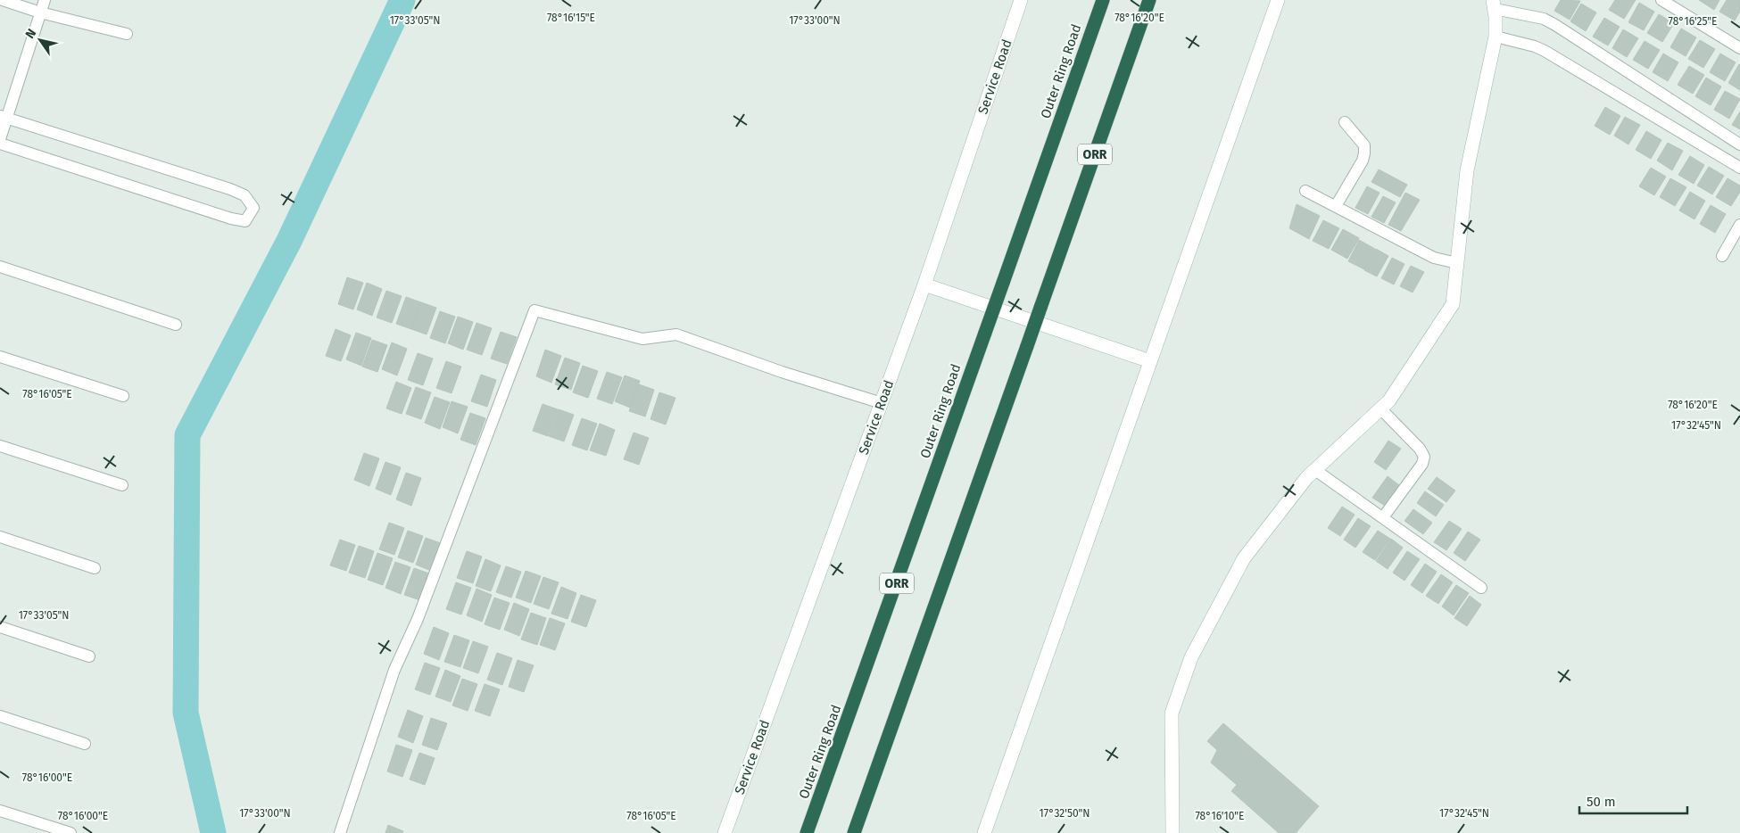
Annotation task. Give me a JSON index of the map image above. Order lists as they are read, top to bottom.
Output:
{
  "streets": {
    "highway": ["Outer Ring Road", "ORR"],
    "main road": ["Service Road"]
  },
  "scale_bar": "50 m",
  "north": "top left",
  "coordinates": [
    "78°16'15\"E",
    "78°16'20\"E",
    "17°33'05\"N",
    "17°33'00\"N",
    "78°16'25\"E",
    "78°16'05\"E",
    "17°32'45\"N",
    "78°16'00\"E",
    "17°32'50\"N",
    "78°16'10\"E"
  ]
}
